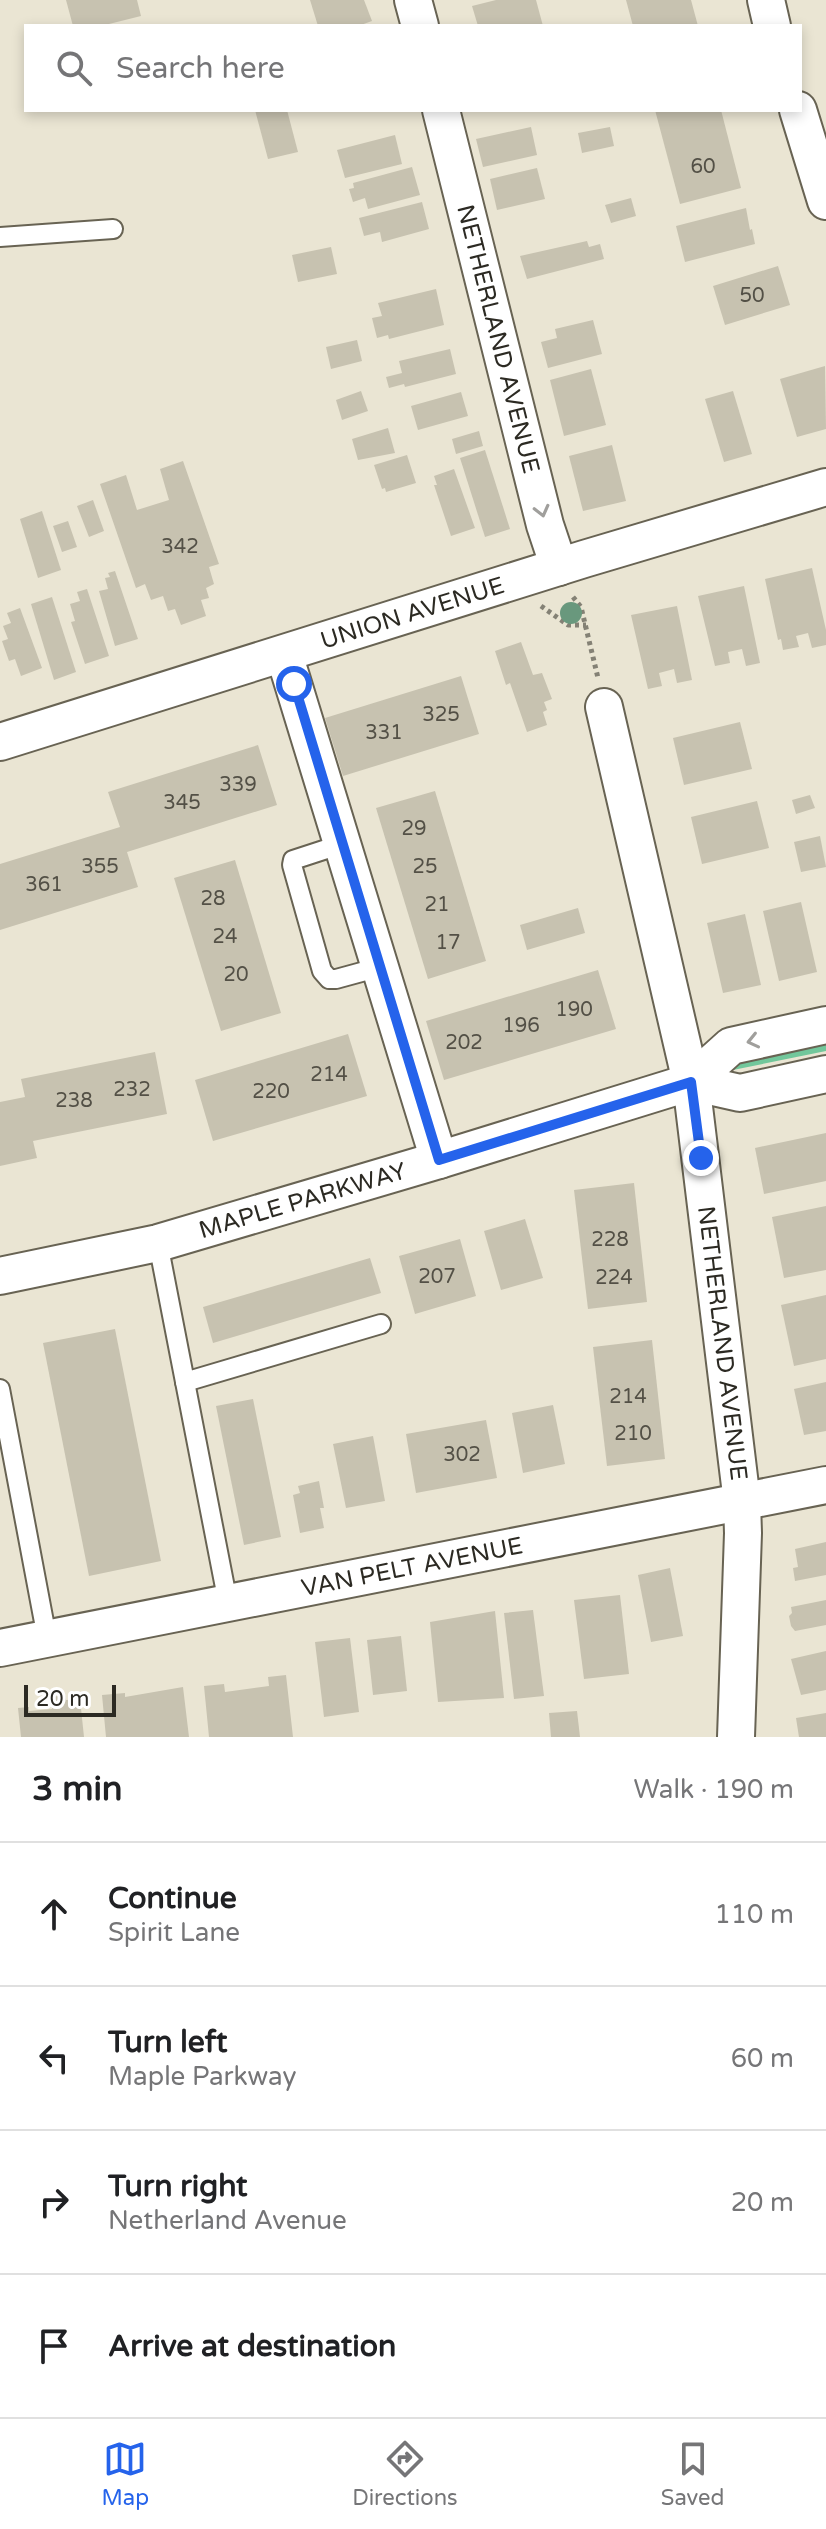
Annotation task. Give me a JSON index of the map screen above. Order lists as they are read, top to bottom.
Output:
{
  "streets": {
    "street": [
      "NETHERLAND AVENUE",
      "UNION AVENUE",
      "MAPLE PARKWAY",
      "VAN PELT AVENUE"
    ]
  },
  "crossings": [
    ["NETHERLAND AVENUE", "UNION AVENUE"],
    ["NETHERLAND AVENUE", "MAPLE PARKWAY"],
    ["NETHERLAND AVENUE", "VAN PELT AVENUE"]
  ],
  "house_numbers": [
    "60",
    "50",
    "342",
    "325",
    "331",
    "339",
    "345",
    "29",
    "355",
    "25",
    "361",
    "28",
    "21",
    "24",
    "17",
    "20",
    "190",
    "196",
    "202",
    "214",
    "232",
    "220",
    "238",
    "228",
    "207",
    "224",
    "214",
    "210",
    "302"
  ],
  "scale_bar": "20 m",
  "page": {
    "search": "Search here",
    "scale": "20 m",
    "heading": ["3 min", "Walk · 190 m"],
    "list": [
      ["Continue", "Spirit Lane", "110 m"],
      ["Turn left", "Maple Parkway", "60 m"],
      ["Turn right", "Netherland Avenue", "20 m"],
      "Arrive at destination"
    ],
    "nav": ["Map", "Directions", "Saved"]
  }
}
